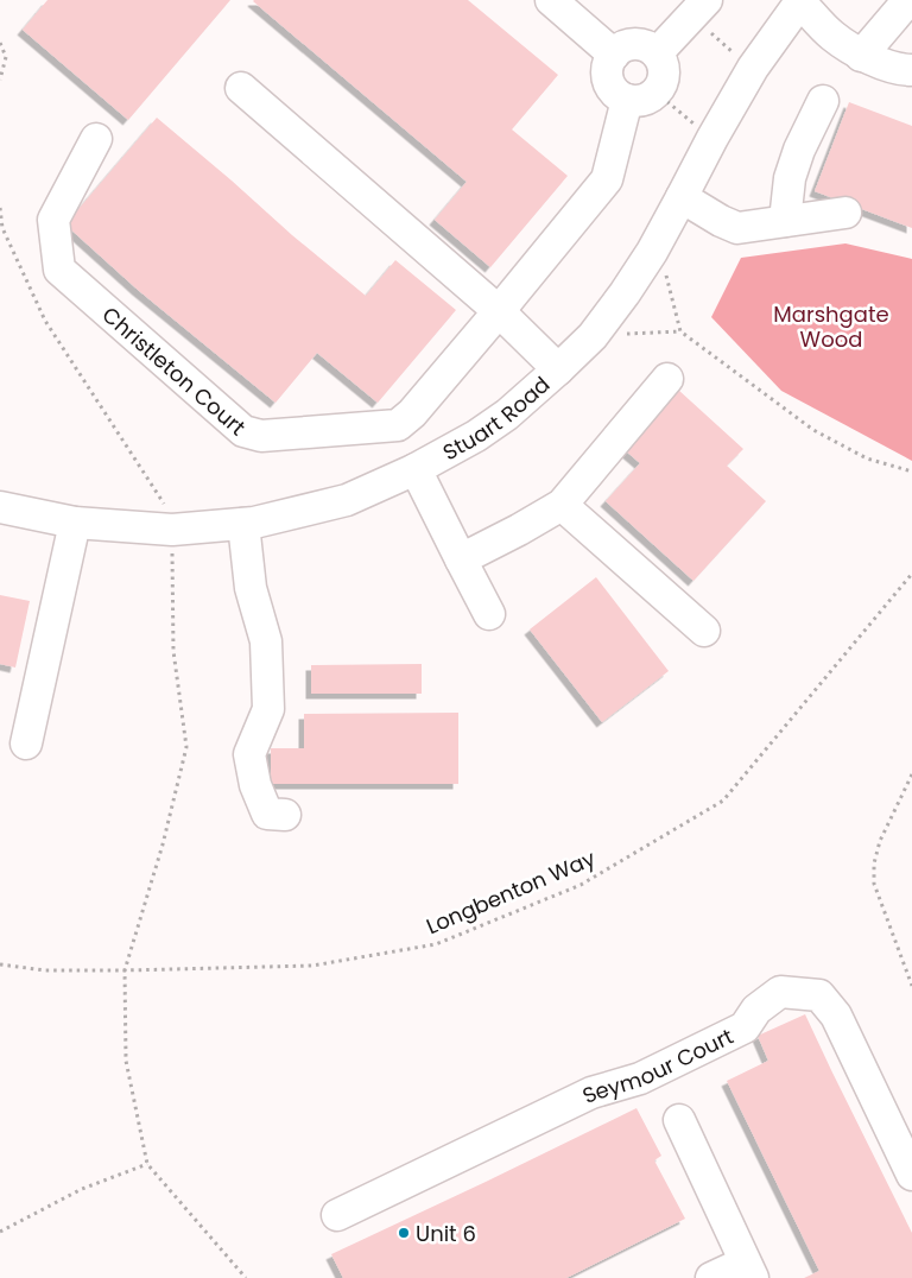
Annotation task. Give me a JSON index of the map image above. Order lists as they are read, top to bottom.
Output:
{
  "streets": {
    "street": ["Christleton Court", "Stuart Road", "Seymour Court"],
    "path": ["Longbenton Way"]
  },
  "parks": ["Marshgate Wood"],
  "places": ["Unit 6"]
}
